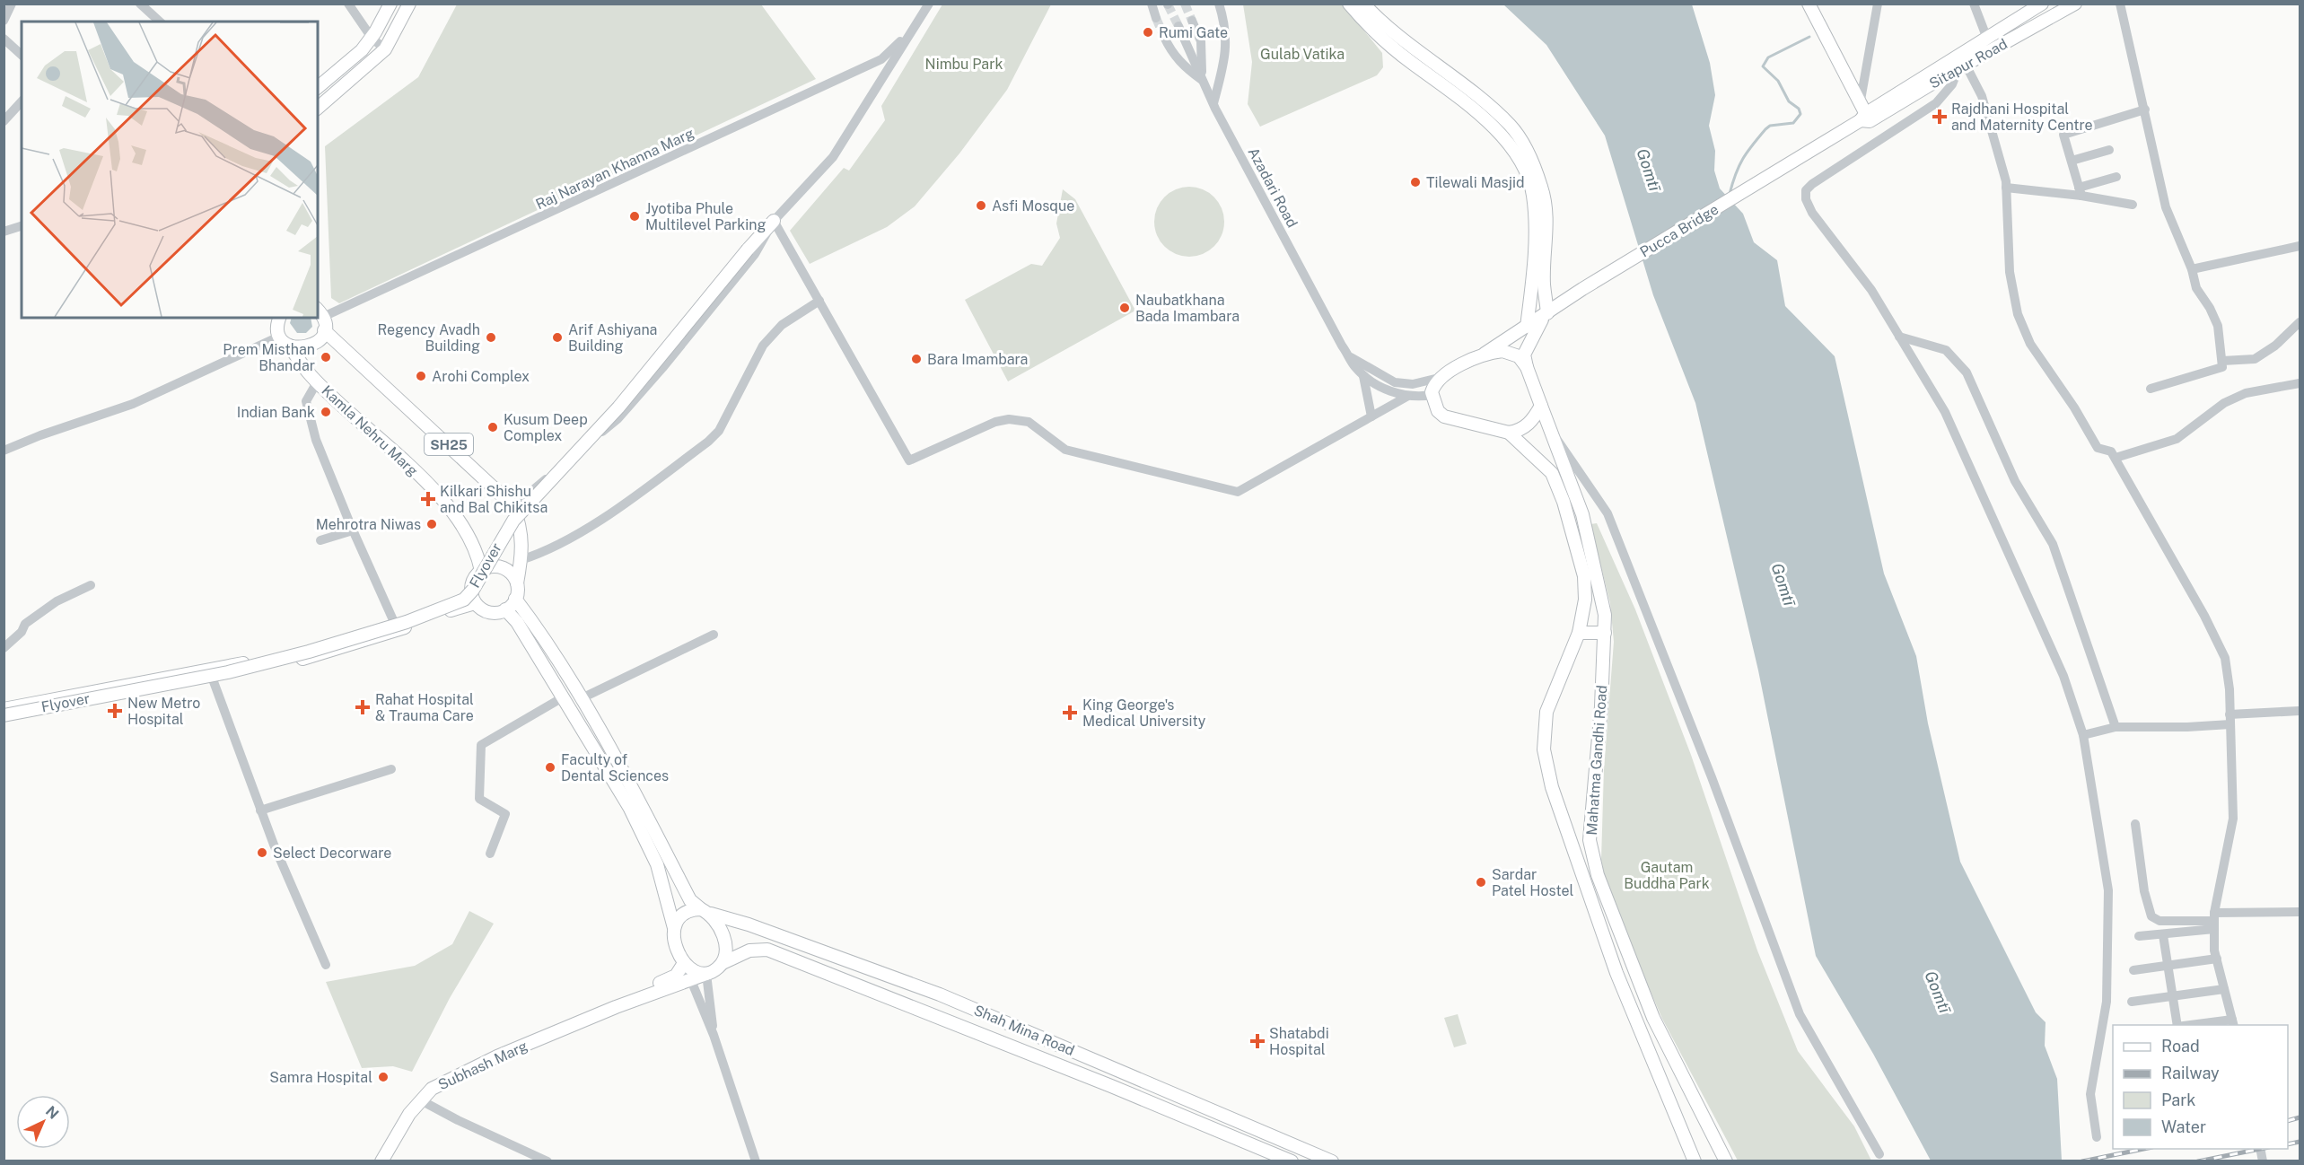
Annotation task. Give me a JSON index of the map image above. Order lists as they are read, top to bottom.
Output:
{
  "streets": {
    "main road": [
      "Sitapur Road",
      "Pucca Bridge",
      "Kamla Nehru Marg",
      "SH25",
      "Flyover",
      "Mahatma Gandhi Road",
      "Shah Mina Road",
      "Subhash Marg"
    ],
    "street": ["Raj Narayan Khanna Marg", "Azadari Road"]
  },
  "crossings": [
    ["Sitapur Road", "Pucca Bridge"],
    ["Kamla Nehru Marg", "SH25"],
    ["Shah Mina Road", "Subhash Marg"]
  ],
  "water": ["Gomtī"],
  "parks": ["Gulab Vatika", "Nimbu Park", "Gautam Buddha Park"],
  "places": {
    "other": [
      "Rumi Gate",
      "Tilewali Masjid",
      "Asfi Mosque",
      "Jyotiba Phule Multilevel Parking",
      "Naubatkhana Bada Imambara",
      "Regency Avadh Building",
      "Arif Ashiyana Building",
      "Prem Misthan Bhandar",
      "Bara Imambara",
      "Arohi Complex",
      "Indian Bank",
      "Kusum Deep Complex",
      "Mehrotra Niwas",
      "Faculty of Dental Sciences",
      "Select Decorware",
      "Sardar Patel Hostel",
      "Samra Hospital"
    ],
    "health": [
      "Rajdhani Hospital and Maternity Centre",
      "Kilkari Shishu and Bal Chikitsa",
      "Rahat Hospital & Trauma Care",
      "New Metro Hospital",
      "King George's Medical University",
      "Shatabdi Hospital"
    ]
  },
  "legend": [
    "Road",
    "Railway",
    "Park",
    "Water"
  ],
  "north": "top right"
}
